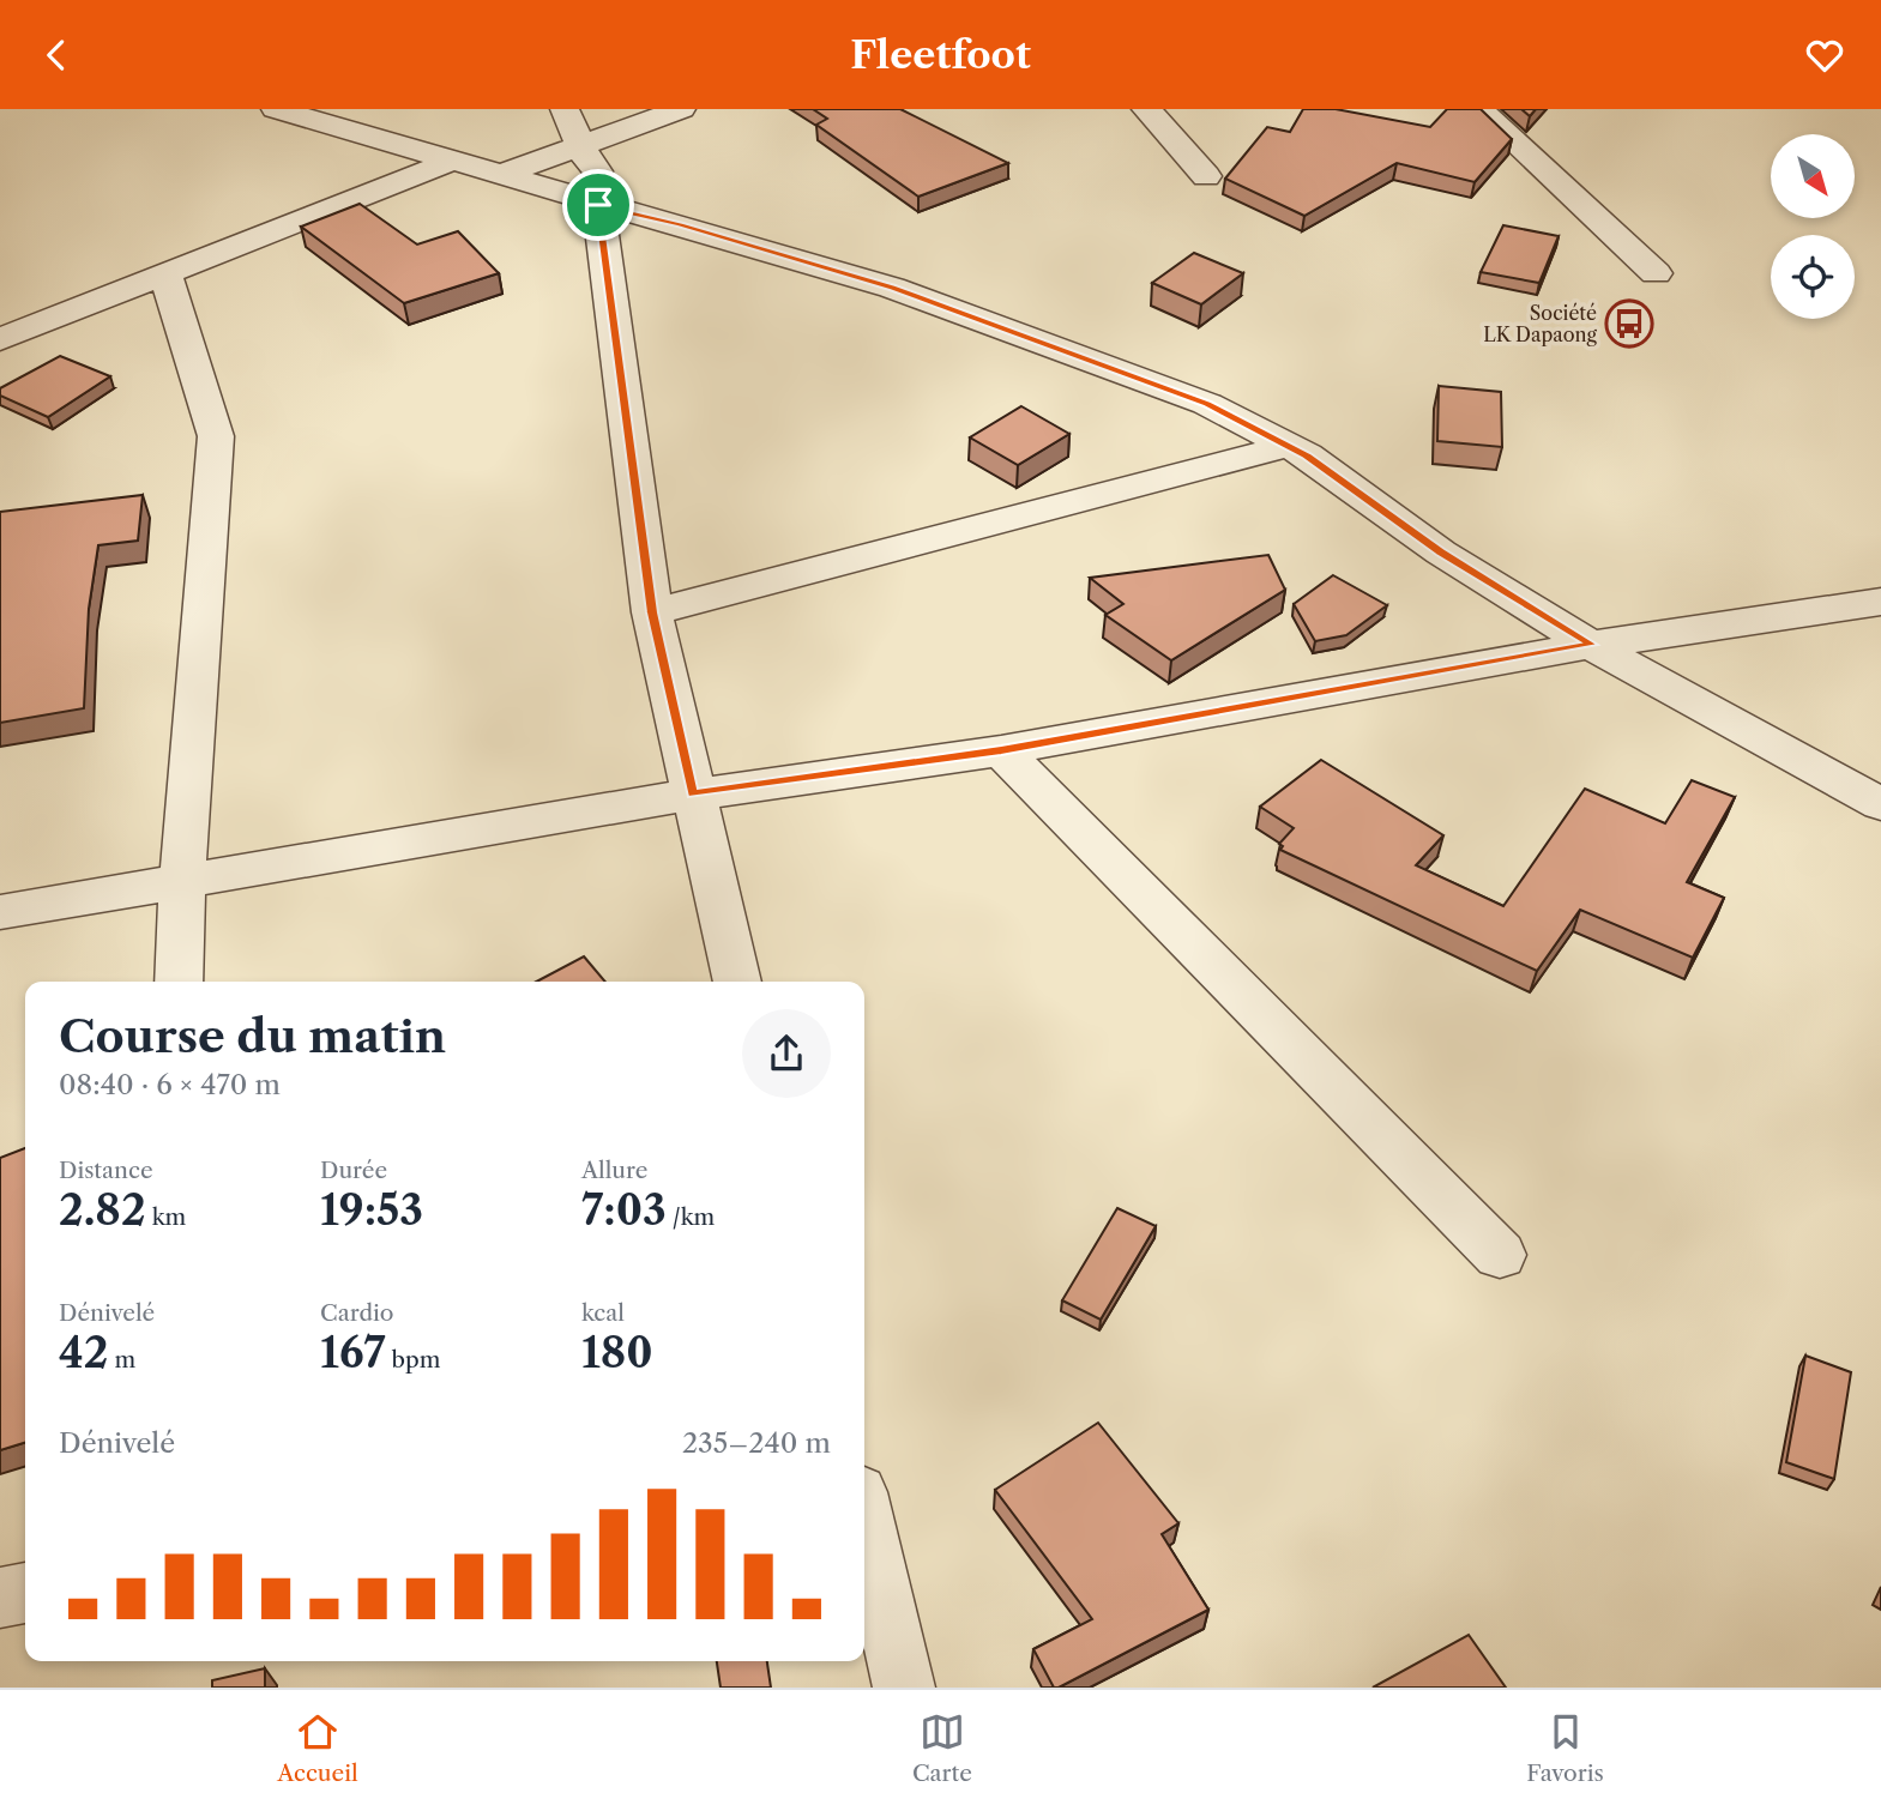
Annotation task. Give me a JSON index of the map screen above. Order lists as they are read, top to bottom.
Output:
{
  "places": {
    "bus stop": ["Société LK Dapaong"]
  },
  "north": "bottom right",
  "page": {
    "header": "Fleetfoot",
    "heading": ["Course du matin", "08:40 · 6 × 470 m"],
    "stats": [
      ["Distance", "2.82 km"],
      ["Durée", "19:53"],
      ["Allure", "7:03 /km"],
      ["Dénivelé", "42 m"],
      ["Cardio", "167 bpm"],
      ["kcal", "180"]
    ],
    "chart": ["Dénivelé", "235–240 m"],
    "tabs": ["Accueil", "Carte", "Favoris"]
  }
}
